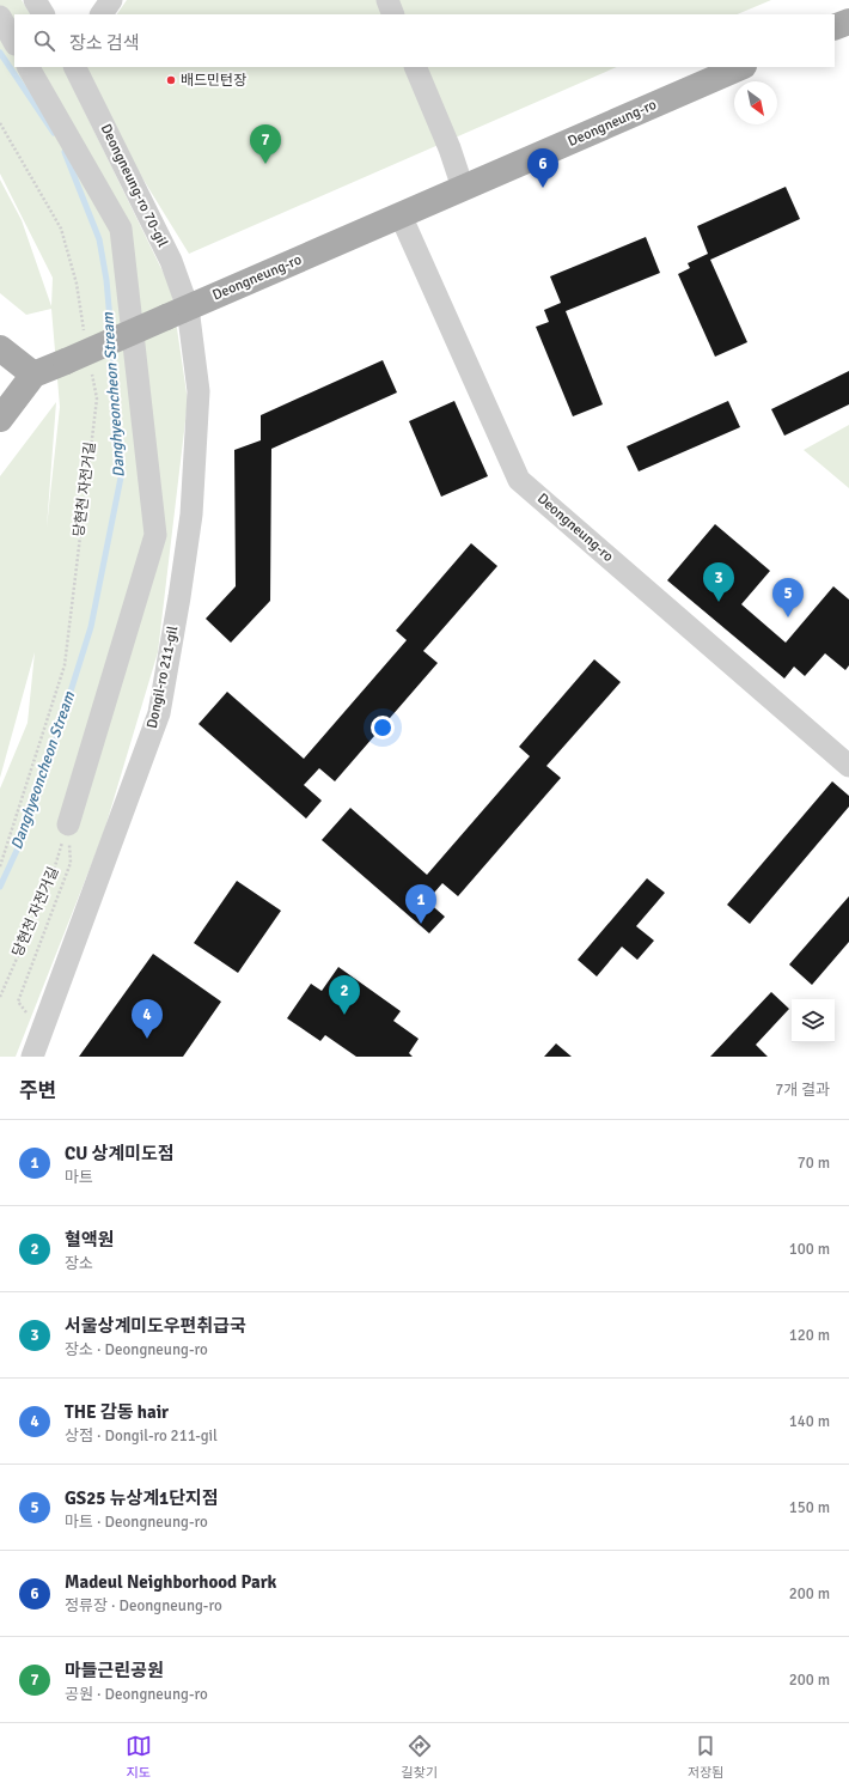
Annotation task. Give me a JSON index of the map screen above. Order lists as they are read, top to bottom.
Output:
{
  "streets": {
    "main road": ["Deongneung-ro"],
    "street": ["Deongneung-ro 70-gil", "Dongil-ro 211-gil"],
    "path": ["당현천 자전거길"]
  },
  "crossings": [
    ["Deongneung-ro", "Deongneung-ro 70-gil"],
    ["Deongneung-ro", "Dongil-ro 211-gil"],
    ["Deongneung-ro 70-gil", "Dongil-ro 211-gil"]
  ],
  "water": ["Danghyeoncheon Stream"],
  "places": ["배드민턴장"],
  "north": "bottom right",
  "page": {
    "search": "장소 검색",
    "pins": [
      "7",
      "6",
      "3",
      "5",
      "1",
      "2",
      "4"
    ],
    "heading": ["주변", "7개 결과"],
    "list": [
      {
        "mark": "1",
        "name": "CU 상계미도점",
        "note": "마트",
        "value": "70 m"
      },
      {
        "mark": "2",
        "name": "혈액원",
        "note": "장소",
        "value": "100 m"
      },
      {
        "mark": "3",
        "name": "서울상계미도우편취급국",
        "note": "장소 · Deongneung-ro",
        "value": "120 m"
      },
      {
        "mark": "4",
        "name": "THE 감동 hair",
        "note": "상점 · Dongil-ro 211-gil",
        "value": "140 m"
      },
      {
        "mark": "5",
        "name": "GS25 뉴상계1단지점",
        "note": "마트 · Deongneung-ro",
        "value": "150 m"
      },
      {
        "mark": "6",
        "name": "Madeul Neighborhood Park",
        "note": "정류장 · Deongneung-ro",
        "value": "200 m"
      },
      {
        "mark": "7",
        "name": "마들근린공원",
        "note": "공원 · Deongneung-ro",
        "value": "200 m"
      }
    ],
    "nav": ["지도", "길찾기", "저장됨"]
  }
}
